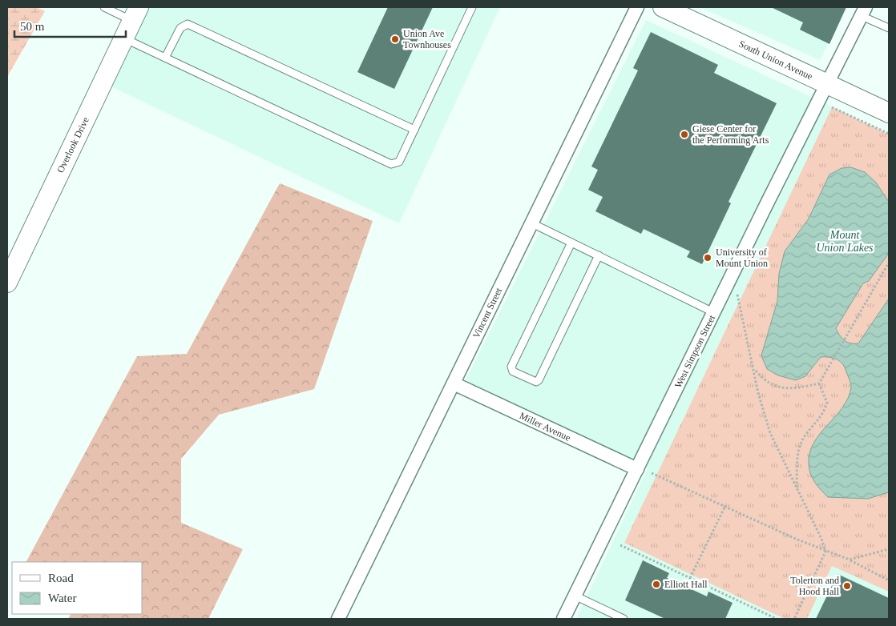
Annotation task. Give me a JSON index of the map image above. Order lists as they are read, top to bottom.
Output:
{
  "streets": {
    "street": [
      "South Union Avenue",
      "Overlook Drive",
      "Vincent Street",
      "West Simpson Street",
      "Miller Avenue"
    ]
  },
  "crossings": [
    ["South Union Avenue", "West Simpson Street"],
    ["Vincent Street", "Miller Avenue"],
    ["West Simpson Street", "Miller Avenue"]
  ],
  "water": ["Mount Union Lakes"],
  "places": [
    "Union Ave Townhouses",
    "Giese Center for the Performing Arts",
    "University of Mount Union",
    "Elliott Hall",
    "Tolerton and Hood Hall"
  ],
  "legend": ["Road", "Water"],
  "scale_bar": "50 m"
}
